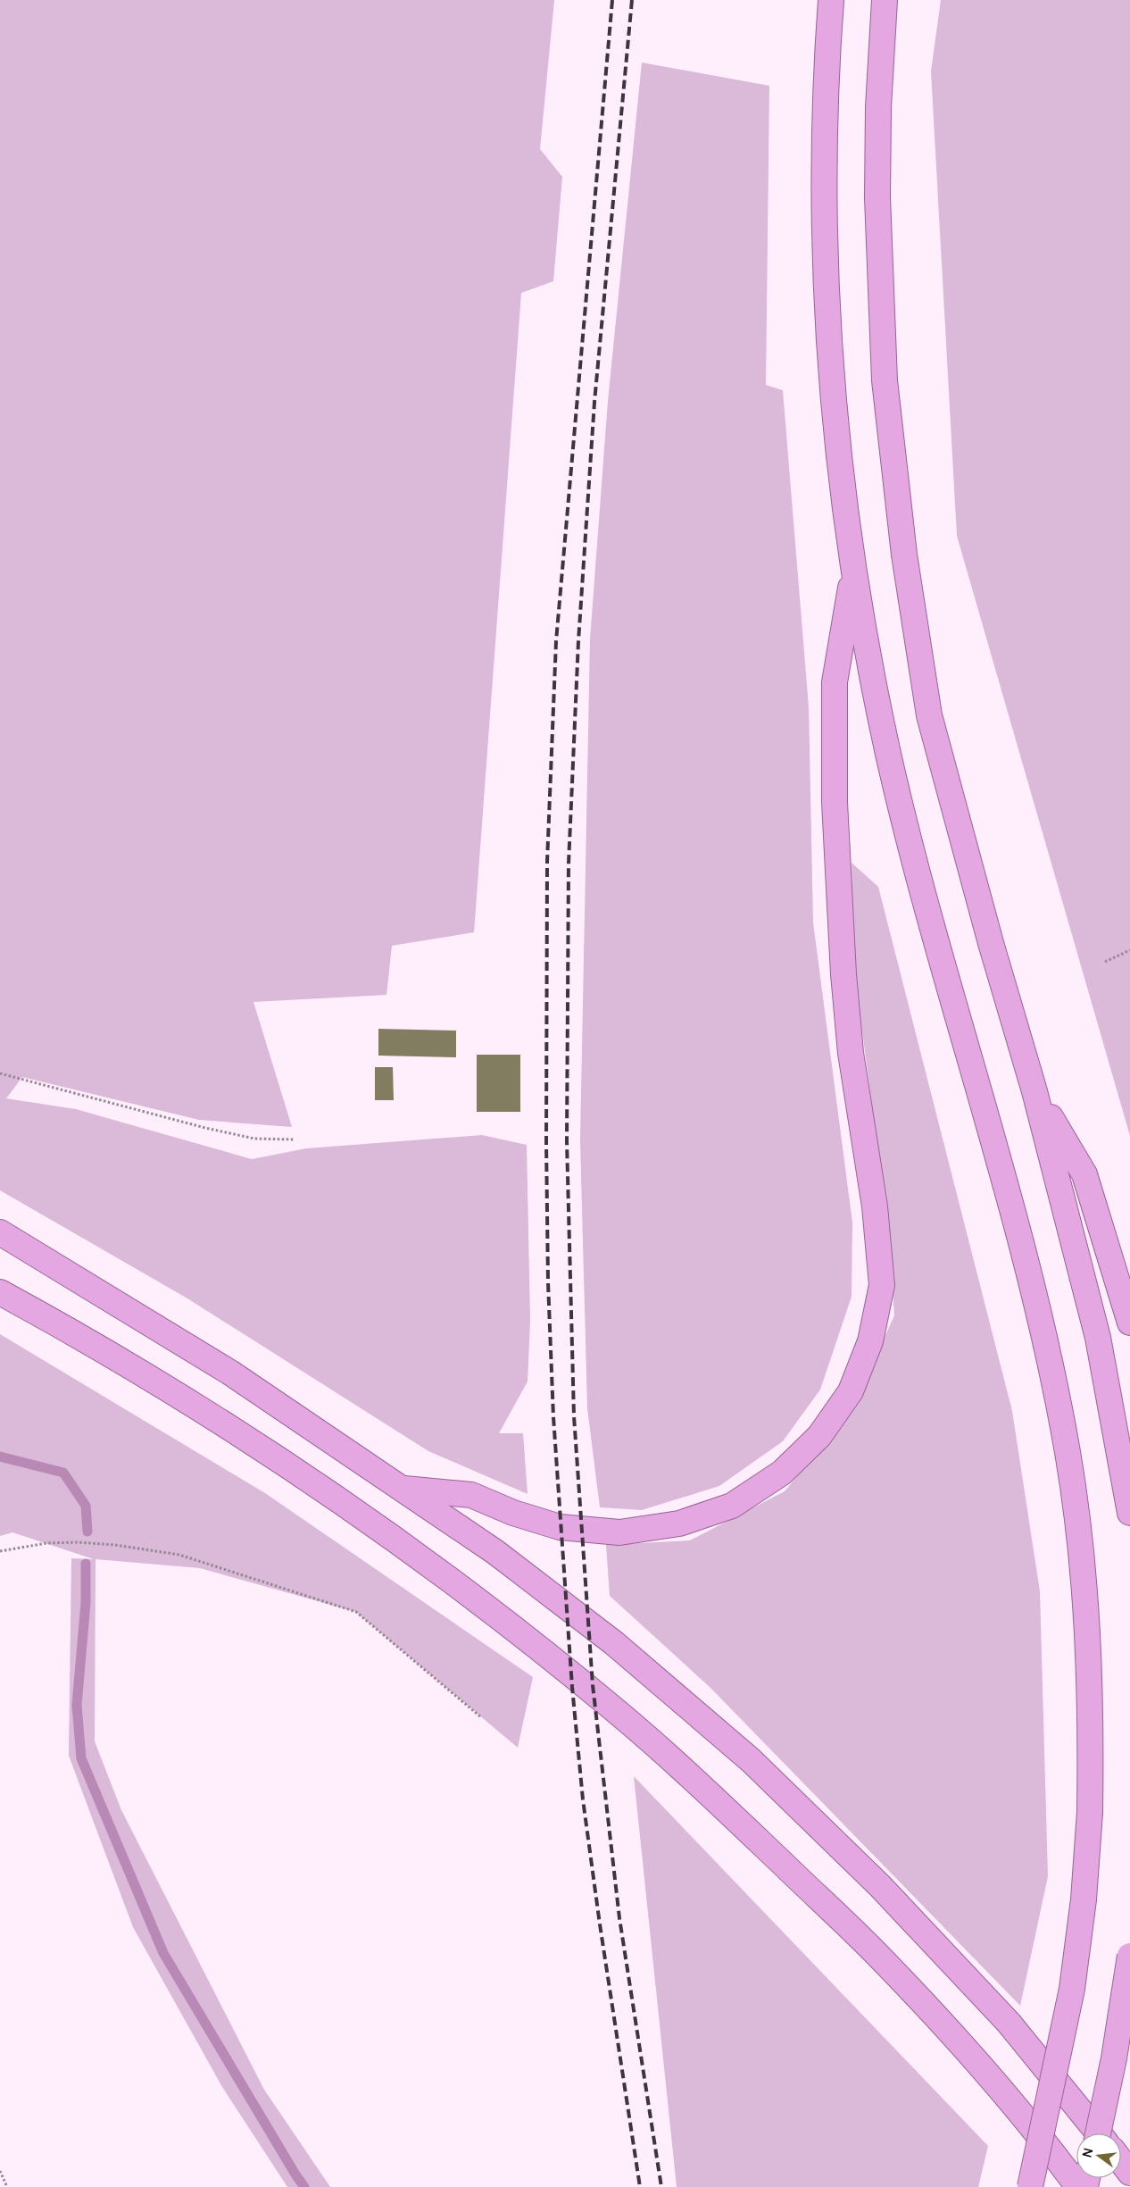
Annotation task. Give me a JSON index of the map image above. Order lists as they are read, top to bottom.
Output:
{
  "north": "left"
}
